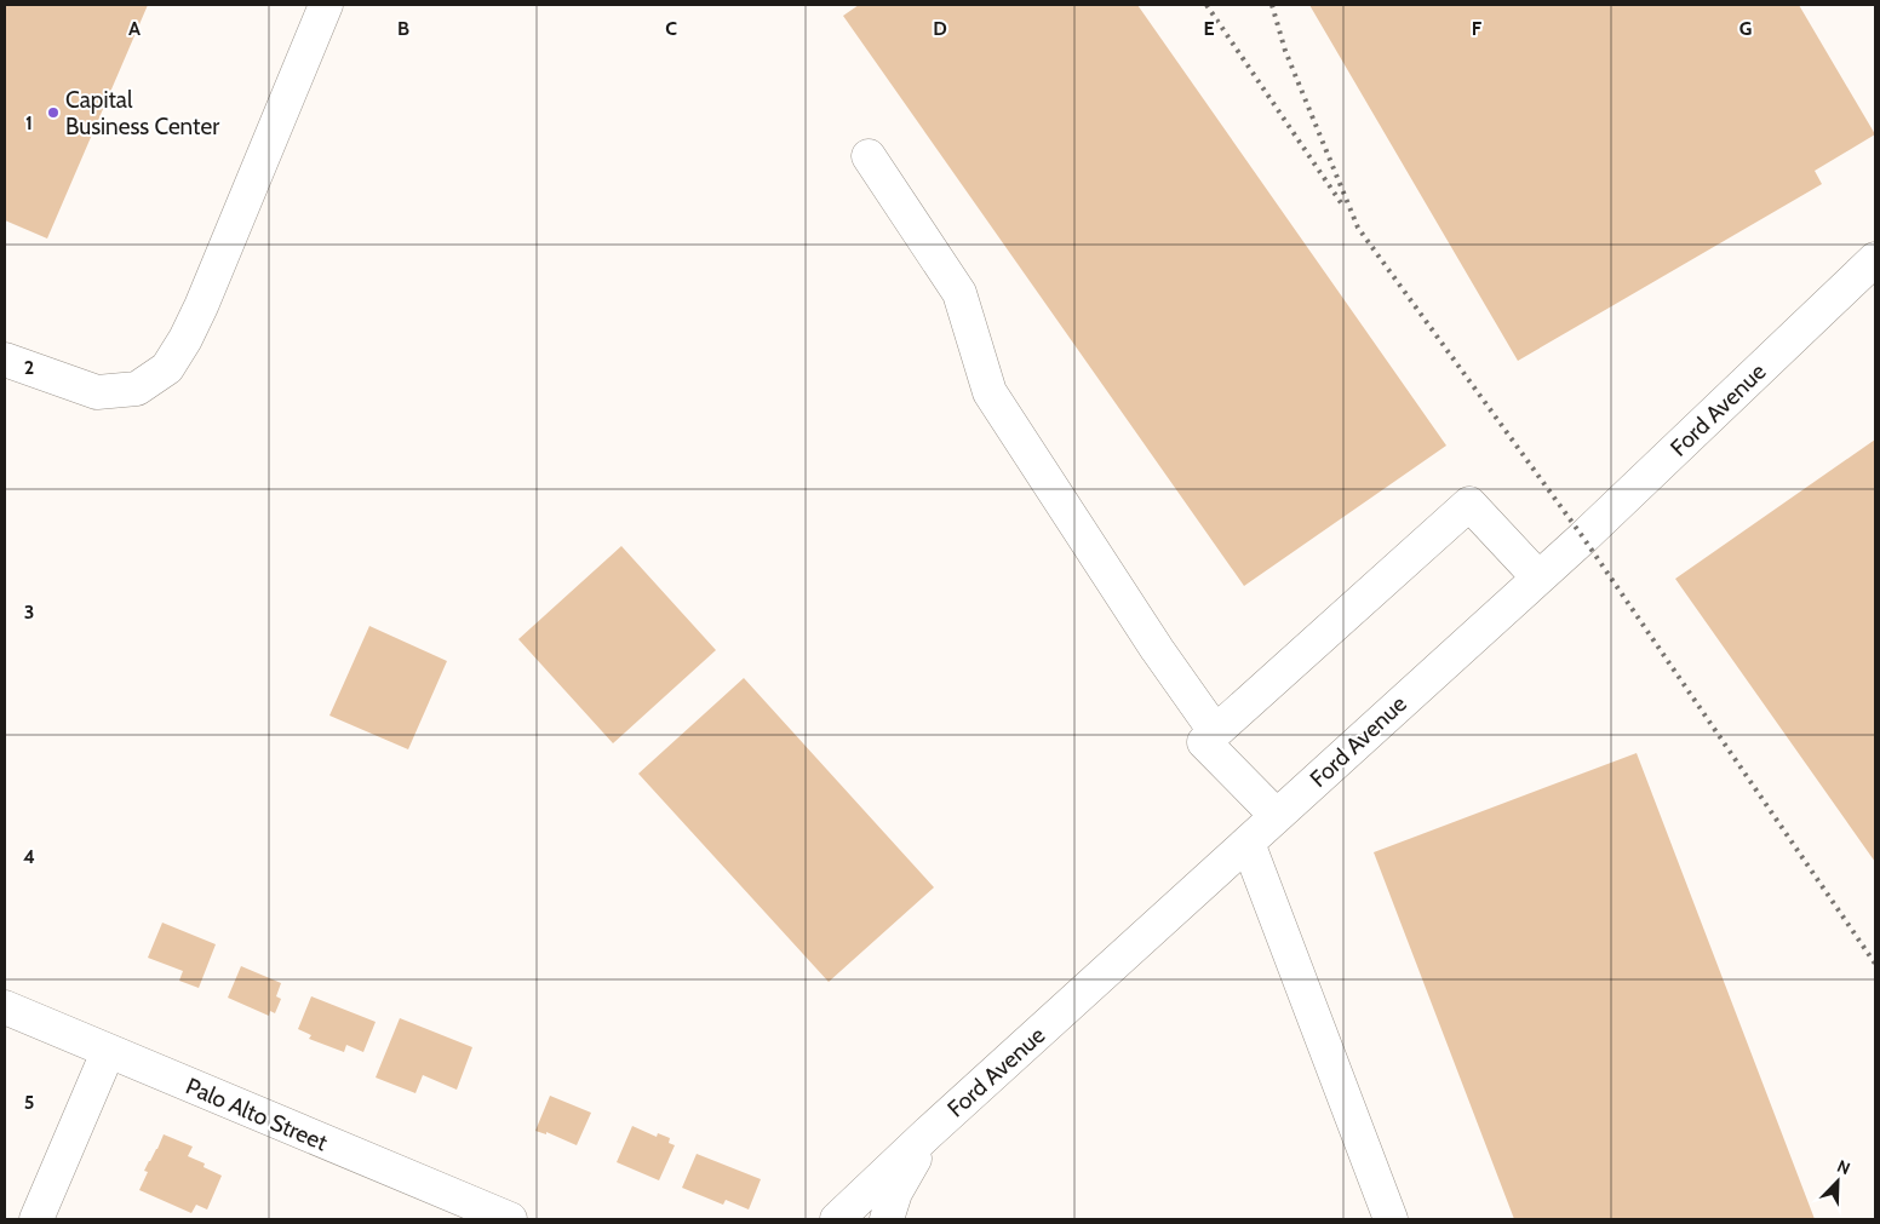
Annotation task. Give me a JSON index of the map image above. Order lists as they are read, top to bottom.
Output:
{
  "streets": {
    "street": ["Ford Avenue", "Palo Alto Street"]
  },
  "places": ["Capital Business Center"],
  "north": "top right",
  "grid": {
    "columns": [
      "A",
      "B",
      "C",
      "D",
      "E",
      "F",
      "G"
    ],
    "rows": [
      "1",
      "2",
      "3",
      "4",
      "5"
    ]
  }
}
